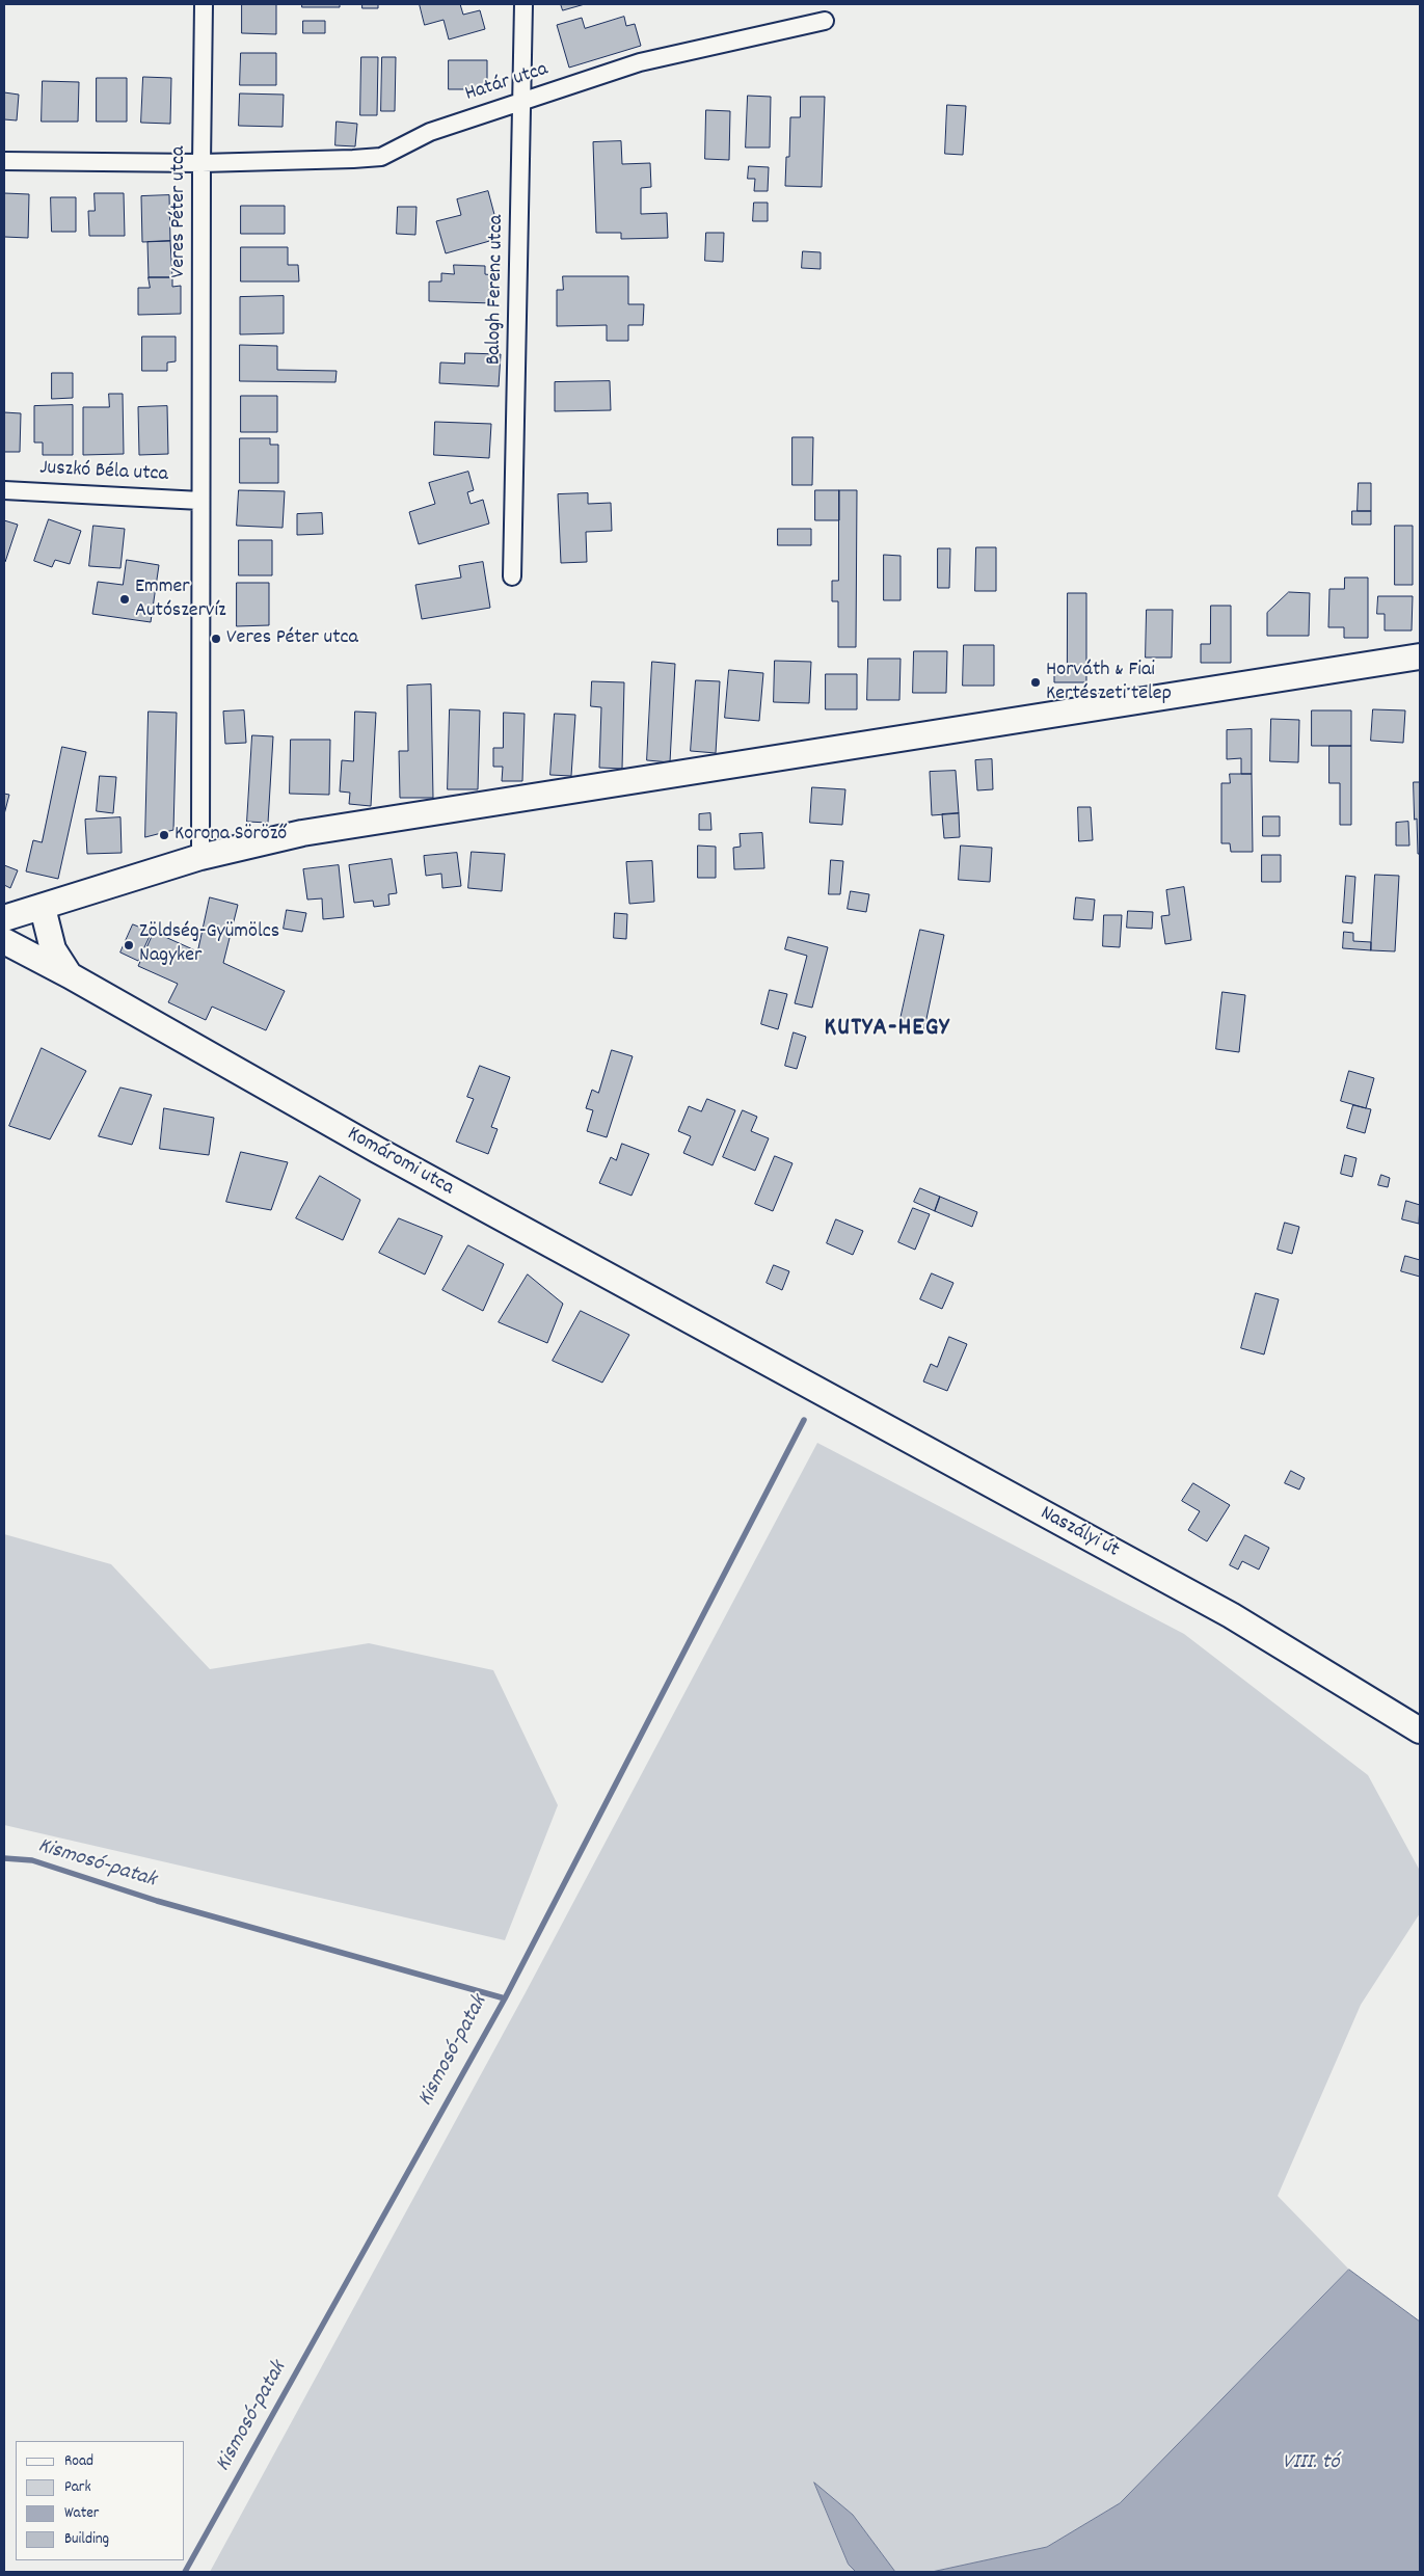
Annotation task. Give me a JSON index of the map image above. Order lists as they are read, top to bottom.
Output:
{
  "streets": {
    "main road": ["Komáromi utca", "Naszályi út"],
    "street": [
      "Határ utca",
      "Veres Péter utca",
      "Balogh Ferenc utca",
      "Juszkó Béla utca"
    ]
  },
  "crossings": [
    ["Határ utca", "Veres Péter utca"],
    ["Határ utca", "Balogh Ferenc utca"],
    ["Veres Péter utca", "Juszkó Béla utca"],
    ["Komáromi utca", "Naszályi út"]
  ],
  "districts": ["KUTYA-HEGY"],
  "water": ["Kismosó-patak", "VIII. tó"],
  "places": [
    "Emmer Autószervíz",
    "Veres Péter utca",
    "Horváth & Fiai Kertészeti telep",
    "Korona Söröző",
    "Zöldség-Gyümölcs Nagyker"
  ],
  "legend": [
    "Road",
    "Park",
    "Water",
    "Building"
  ]
}
